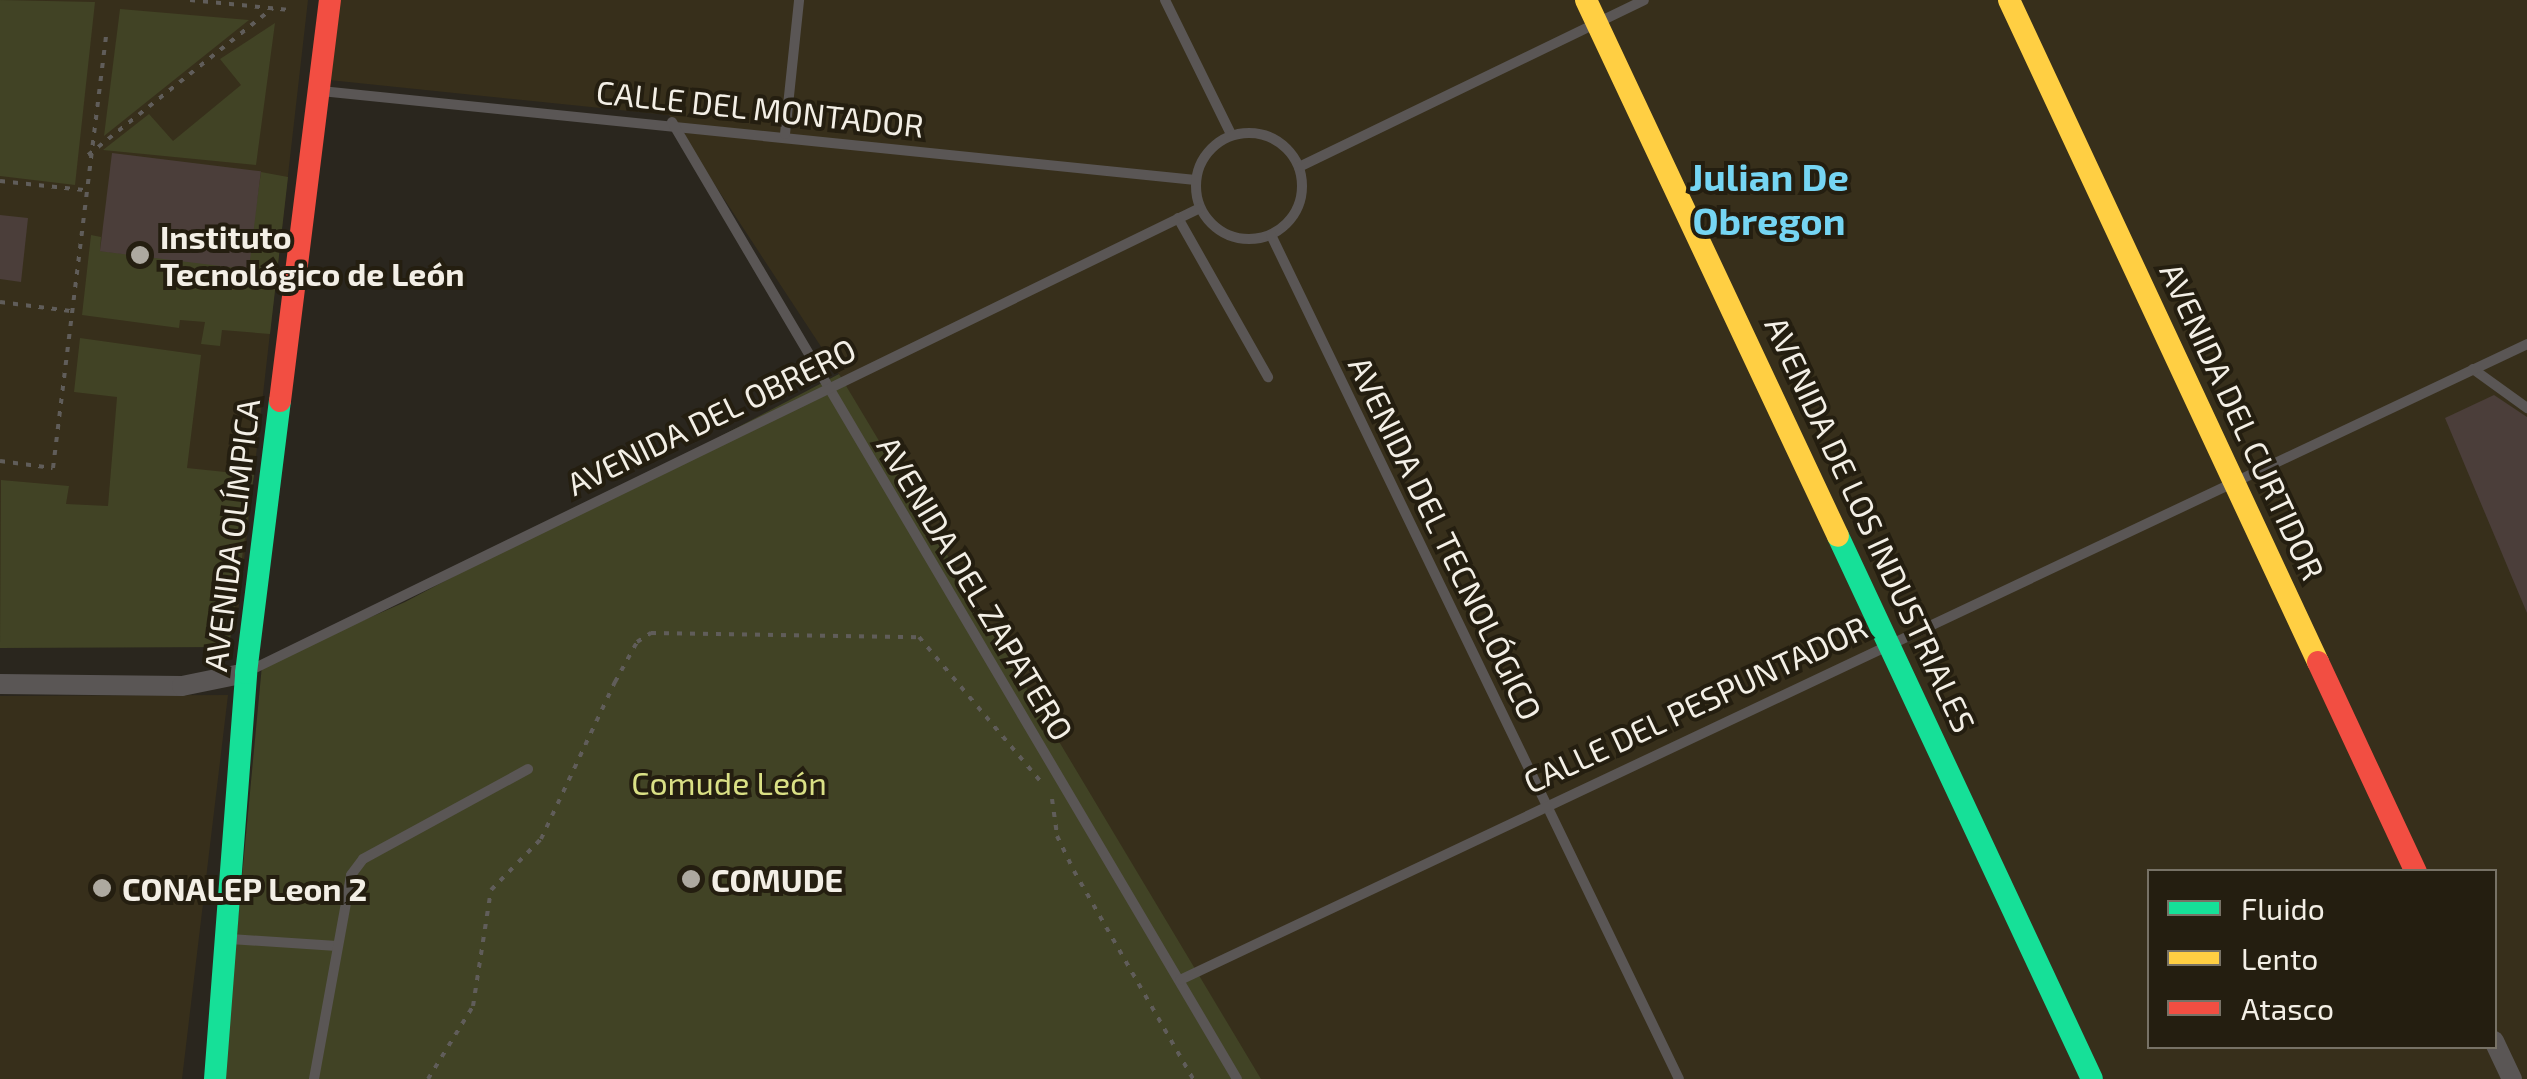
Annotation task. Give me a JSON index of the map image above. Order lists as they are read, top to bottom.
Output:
{
  "streets": {
    "street": ["AVENIDA DEL CURTIDOR", "AVENIDA DE LOS INDUSTRIALES", "AVENIDA OLÍMPICA"],
    "lane": [
      "CALLE DEL MONTADOR",
      "AVENIDA DEL OBRERO",
      "AVENIDA DEL TECNOLÓGICO",
      "AVENIDA DEL ZAPATERO",
      "CALLE DEL PESPUNTADOR"
    ]
  },
  "crossings": [
    ["CALLE DEL MONTADOR", "AVENIDA DEL OBRERO"],
    ["CALLE DEL MONTADOR", "AVENIDA OLÍMPICA"],
    ["CALLE DEL MONTADOR", "AVENIDA DEL TECNOLÓGICO"],
    ["CALLE DEL MONTADOR", "AVENIDA DEL ZAPATERO"],
    ["AVENIDA DEL OBRERO", "AVENIDA OLÍMPICA"],
    ["AVENIDA DEL OBRERO", "AVENIDA DEL TECNOLÓGICO"],
    ["AVENIDA DEL OBRERO", "AVENIDA DEL ZAPATERO"],
    ["AVENIDA DEL CURTIDOR", "CALLE DEL PESPUNTADOR"],
    ["AVENIDA DE LOS INDUSTRIALES", "CALLE DEL PESPUNTADOR"],
    ["AVENIDA DEL TECNOLÓGICO", "CALLE DEL PESPUNTADOR"],
    ["AVENIDA DEL ZAPATERO", "CALLE DEL PESPUNTADOR"]
  ],
  "districts": ["Julian De Obregon"],
  "parks": ["Comude León"],
  "places": ["Instituto Tecnológico de León", "COMUDE", "CONALEP Leon 2"],
  "legend": ["Fluido", "Lento", "Atasco"]
}
